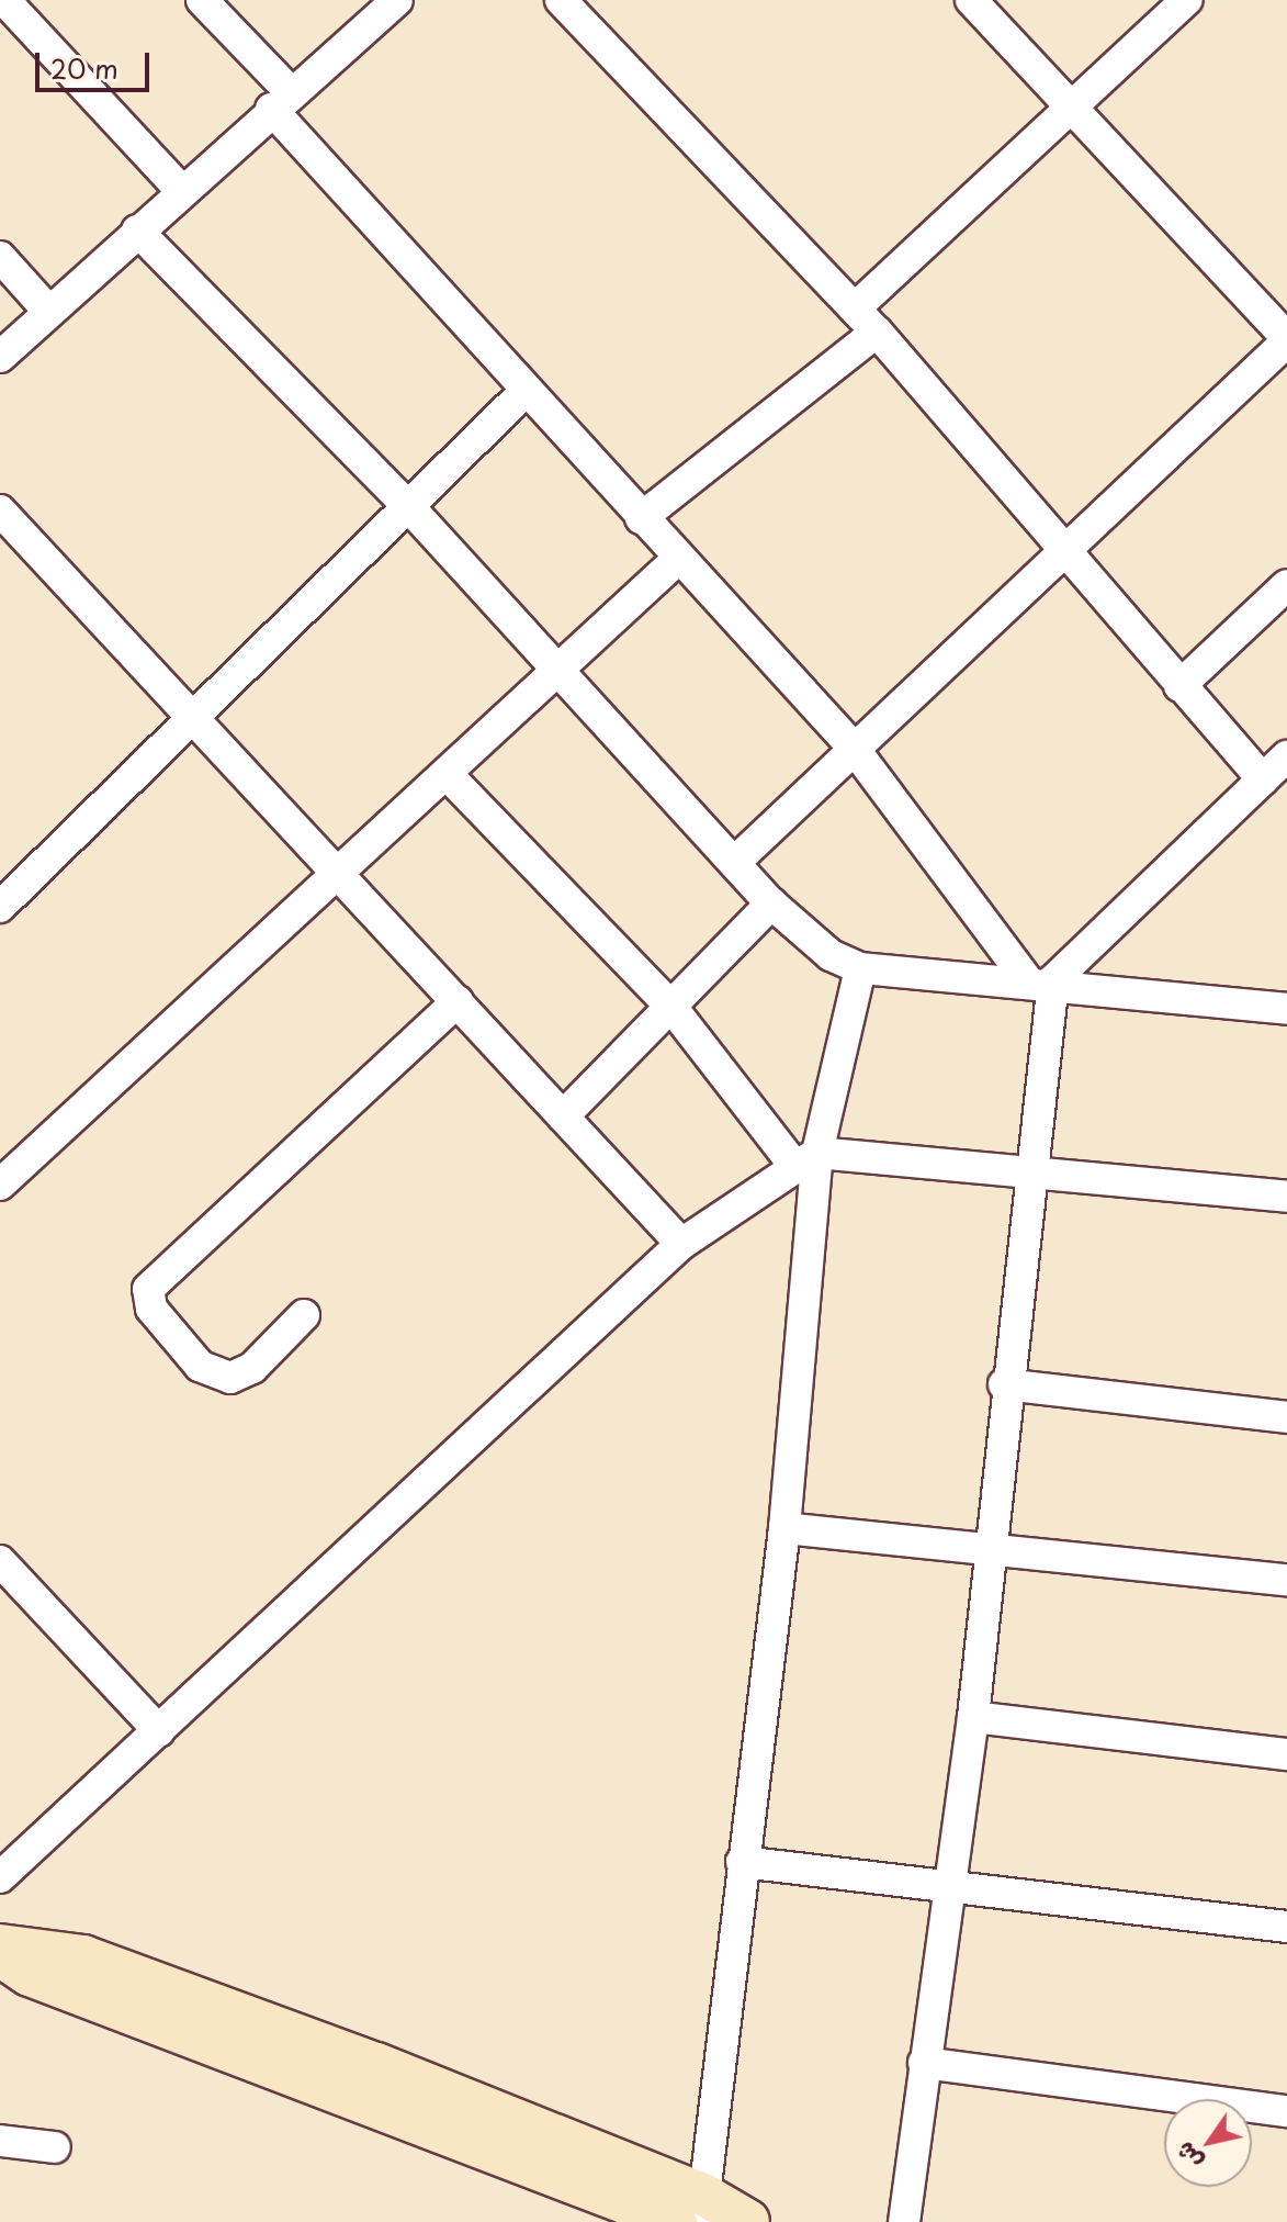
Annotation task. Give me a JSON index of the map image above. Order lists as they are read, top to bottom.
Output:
{
  "scale_bar": "20 m",
  "north": "bottom left"
}
